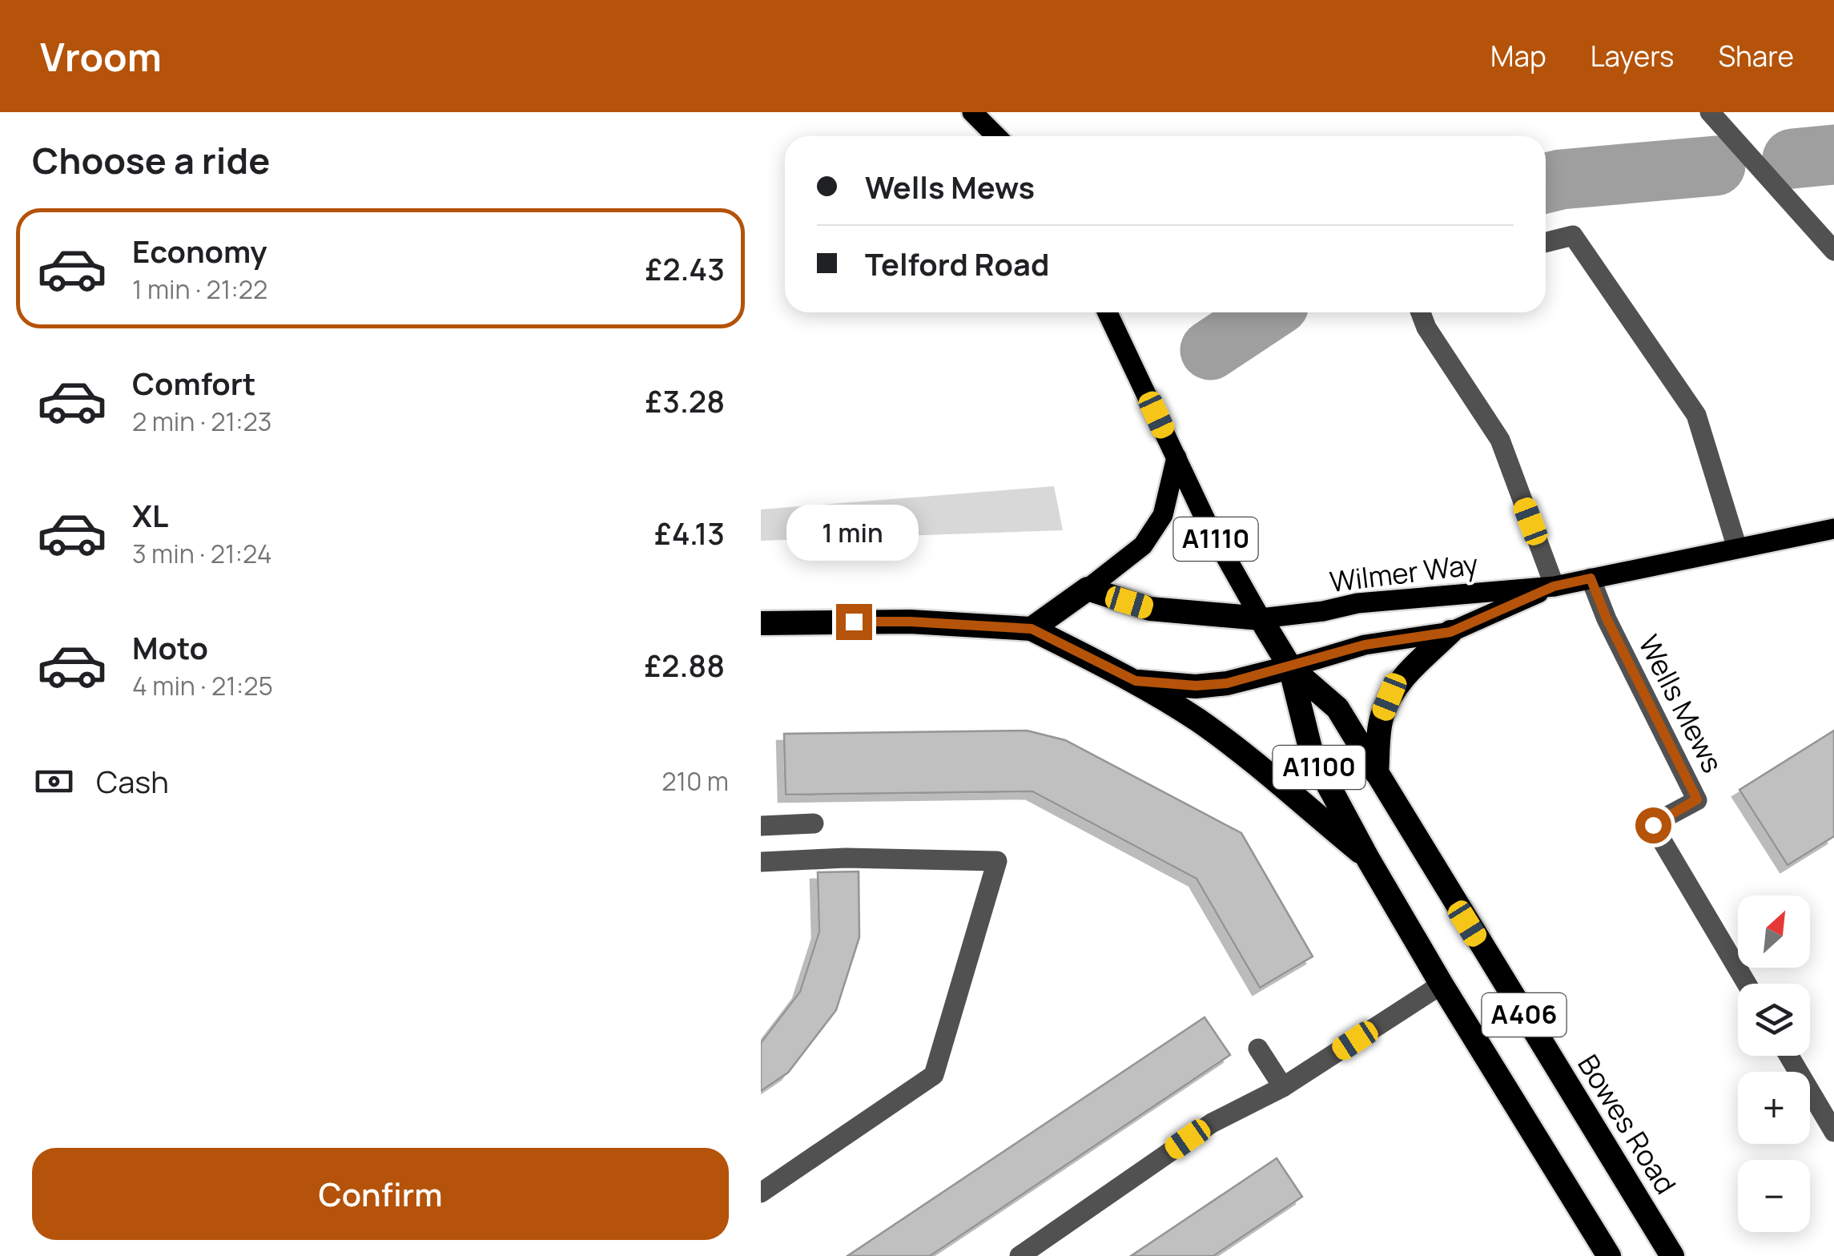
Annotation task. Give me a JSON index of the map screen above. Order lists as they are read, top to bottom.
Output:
{
  "streets": {
    "highway": ["A1100", "A406", "Bowes Road"],
    "main road": ["A1110", "Wilmer Way"],
    "street": ["Wells Mews"]
  },
  "crossings": [
    ["Wilmer Way", "Wells Mews"],
    ["Wilmer Way", "Bowes Road"],
    ["A406", "Bowes Road"]
  ],
  "north": "top right",
  "page": {
    "header": "Vroom",
    "nav": ["Map", "Layers", "Share"],
    "heading": "Choose a ride",
    "banner": ["Wells Mews", "Telford Road"],
    "list": [
      {
        "name": "Economy",
        "note": "1 min · 21:22",
        "value": "£2.43"
      },
      {
        "name": "Comfort",
        "note": "2 min · 21:23",
        "value": "£3.28"
      },
      {
        "name": "XL",
        "note": "3 min · 21:24",
        "value": "£4.13"
      },
      {
        "name": "Moto",
        "note": "4 min · 21:25",
        "value": "£2.88"
      }
    ],
    "bubble": "1 min",
    "pay": ["Cash", "210 m"],
    "map_buttons": ["+", "−"],
    "buttons": "Confirm"
  }
}
